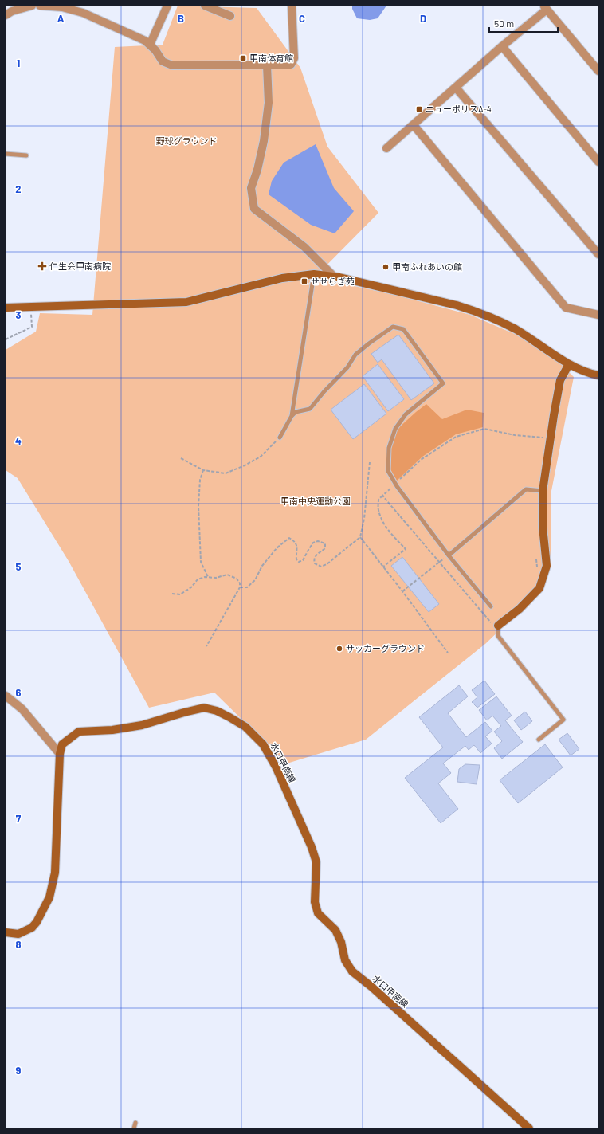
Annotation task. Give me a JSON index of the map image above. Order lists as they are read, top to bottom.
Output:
{
  "streets": {
    "main road": ["水口甲南線"]
  },
  "parks": ["野球グラウンド", "甲南中央運動公園"],
  "places": {
    "transit": ["甲南体育館", "ニューポリスA-4", "せせらぎ苑"],
    "health": ["仁生会甲南病院"],
    "other": ["甲南ふれあいの館", "サッカーグラウンド"]
  },
  "scale_bar": "50 m",
  "grid": {
    "columns": [
      "A",
      "B",
      "C",
      "D"
    ],
    "rows": [
      "1",
      "2",
      "3",
      "4",
      "5",
      "6",
      "7",
      "8",
      "9"
    ]
  }
}
